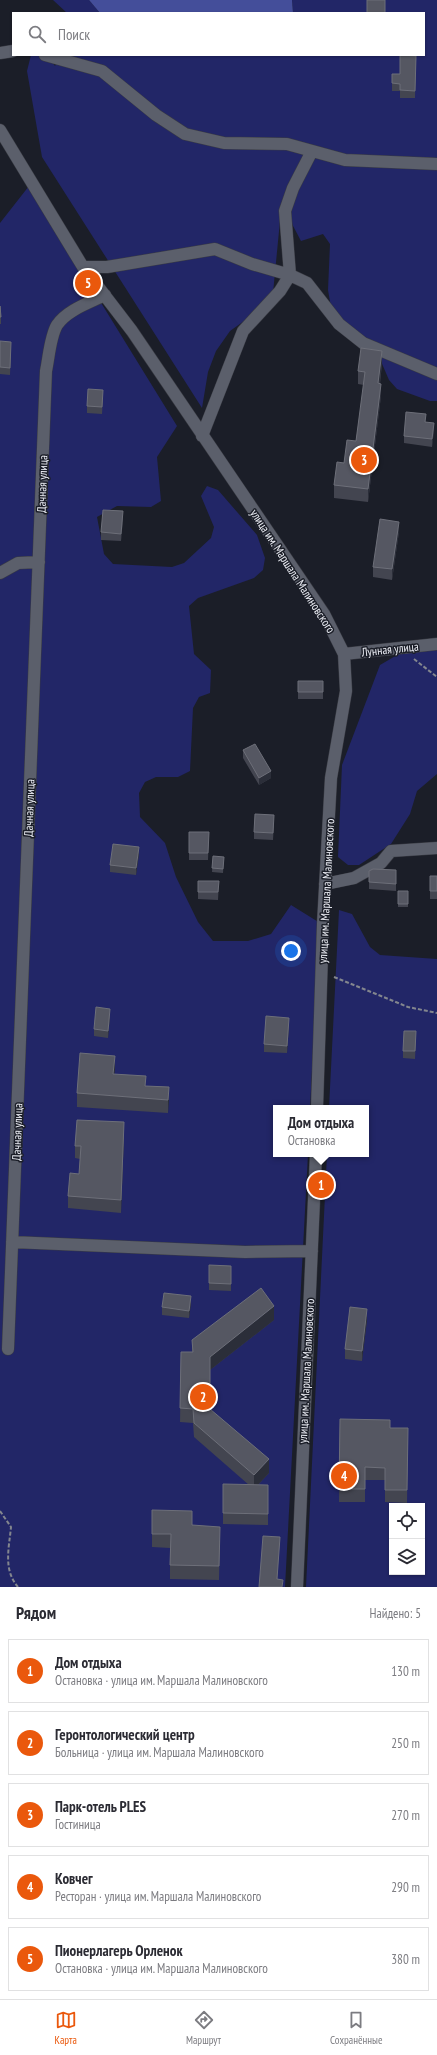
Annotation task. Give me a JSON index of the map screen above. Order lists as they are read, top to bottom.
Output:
{
  "streets": {
    "street": ["Дачная улица", "улица им. Маршала Малиновского", "Лунная улица"]
  },
  "crossings": [
    ["Дачная улица", "улица им. Маршала Малиновского"],
    ["улица им. Маршала Малиновского", "Лунная улица"]
  ],
  "page": {
    "search": "Поиск",
    "pins": [
      "5",
      "3",
      "1",
      "2",
      "4"
    ],
    "popup": ["Дом отдыха", "Остановка"],
    "heading": ["Рядом", "Найдено: 5"],
    "list": [
      {
        "mark": "1",
        "name": "Дом отдыха",
        "note": "Остановка · улица им. Маршала Малиновского",
        "value": "130 m"
      },
      {
        "mark": "2",
        "name": "Геронтологический центр",
        "note": "Больница · улица им. Маршала Малиновского",
        "value": "250 m"
      },
      {
        "mark": "3",
        "name": "Парк-отель PLES",
        "note": "Гостиница",
        "value": "270 m"
      },
      {
        "mark": "4",
        "name": "Ковчег",
        "note": "Ресторан · улица им. Маршала Малиновского",
        "value": "290 m"
      },
      {
        "mark": "5",
        "name": "Пионерлагерь Орленок",
        "note": "Остановка · улица им. Маршала Малиновского",
        "value": "380 m"
      }
    ],
    "nav": ["Карта", "Маршрут", "Сохранённые"]
  }
}
